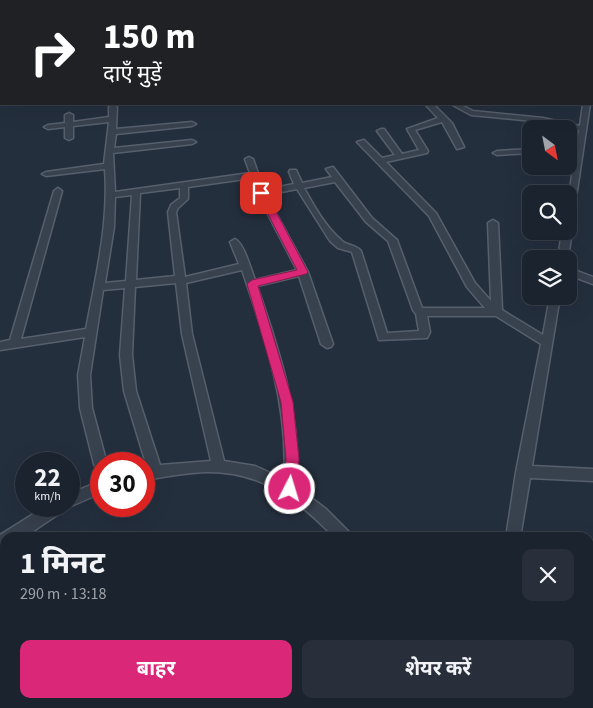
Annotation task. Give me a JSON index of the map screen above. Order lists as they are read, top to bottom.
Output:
{
  "north": "bottom right",
  "page": {
    "turn": ["150 m", "दाएँ मुड़ें"],
    "speed": "22 km/h",
    "limit": "30",
    "heading": ["1 मिनट", "290 m · 13:18"],
    "buttons": ["बाहर", "शेयर करें"]
  }
}
